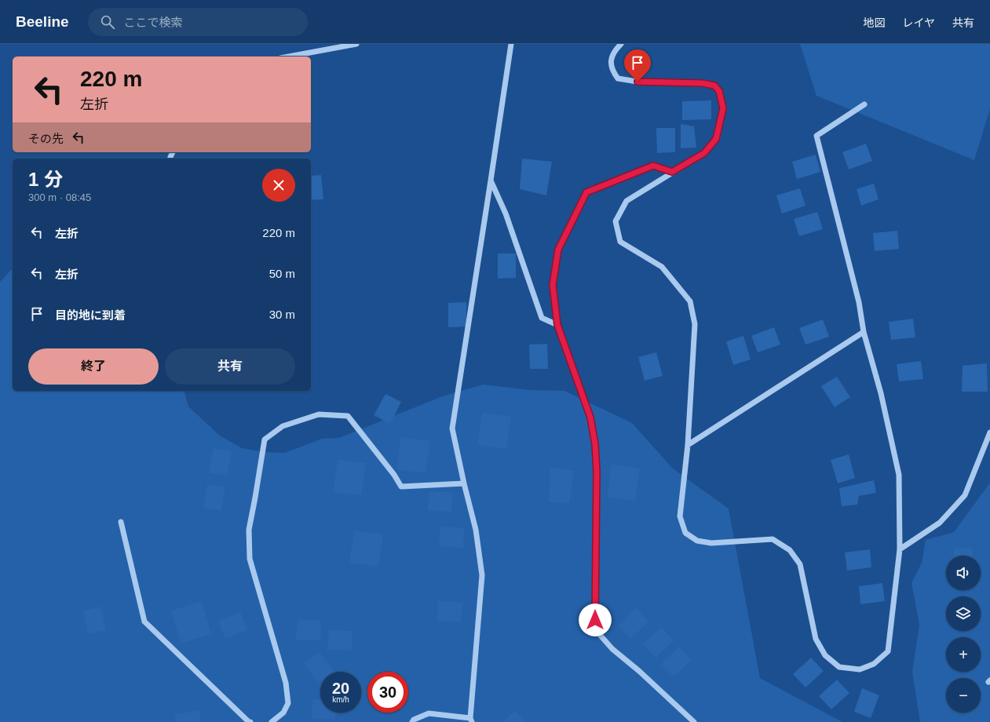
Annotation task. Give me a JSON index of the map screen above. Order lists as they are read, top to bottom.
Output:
{
  "page": {
    "header": "Beeline",
    "search": "ここで検索",
    "nav": ["地図", "レイヤ", "共有"],
    "turn": ["220 m", "左折"],
    "then": "その先",
    "heading": ["1 分", "300 m · 08:45"],
    "list": [
      {
        "name": "左折",
        "value": "220 m"
      },
      {
        "name": "左折",
        "value": "50 m"
      },
      {
        "name": "目的地に到着",
        "value": "30 m"
      }
    ],
    "buttons": ["終了", "共有"],
    "map_buttons": ["+", "−"],
    "speed": "20 km/h",
    "limit": "30"
  }
}
